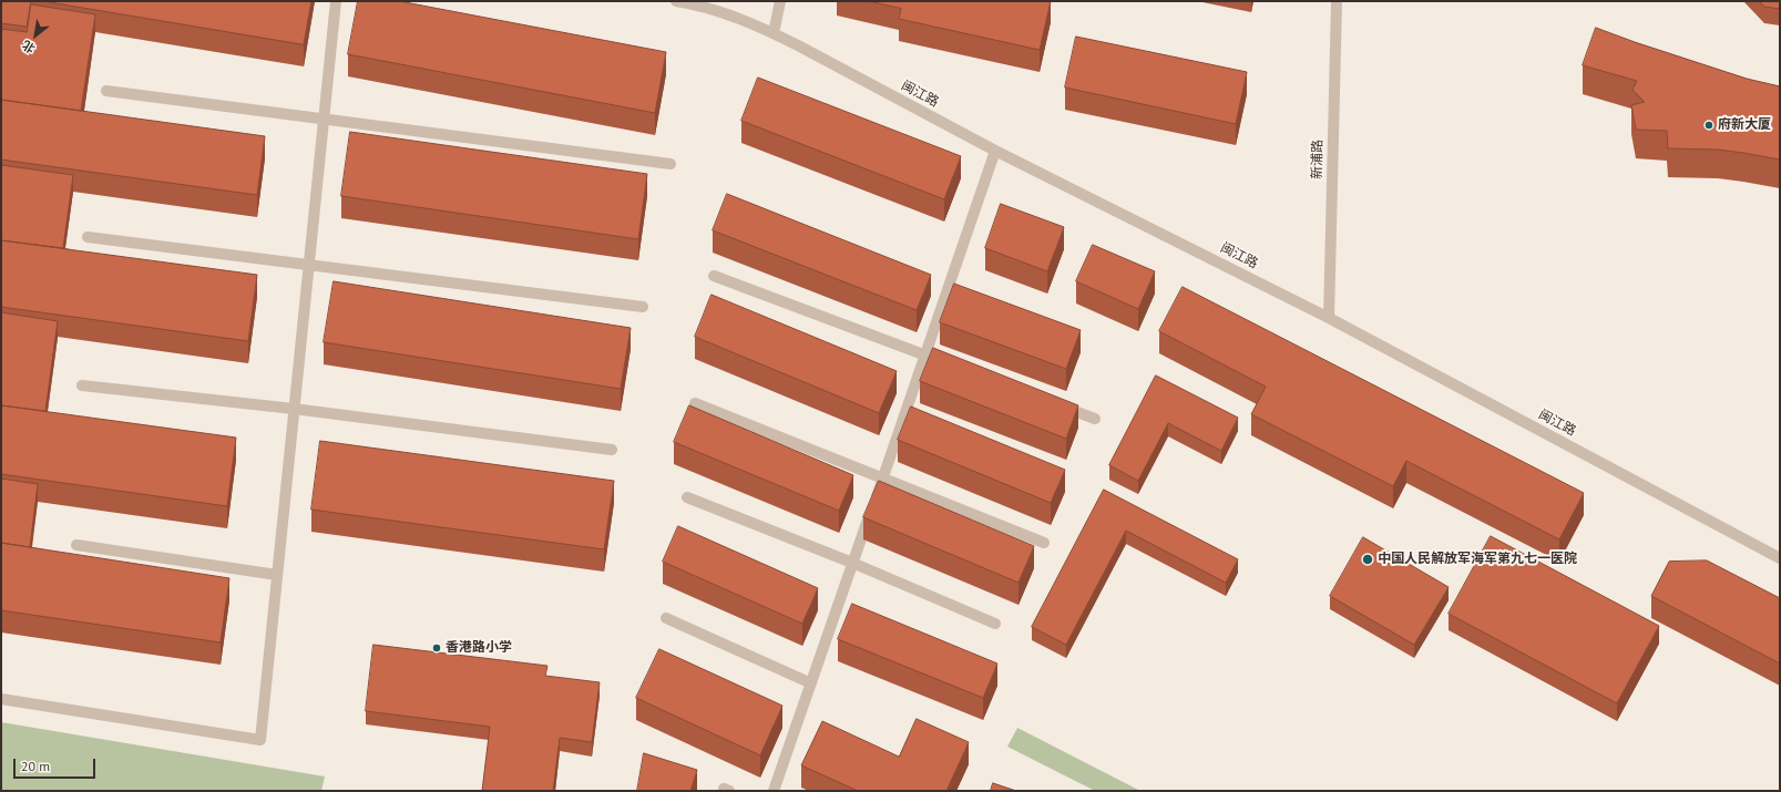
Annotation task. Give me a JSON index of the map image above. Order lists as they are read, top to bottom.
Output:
{
  "streets": {
    "street": ["闽江路", "新浦路"]
  },
  "crossings": [
    ["闽江路", "新浦路"]
  ],
  "places": ["府新大厦", "中国人民解放军海军第九七一医院", "香港路小学"],
  "scale_bar": "20 m",
  "north": "bottom left"
}
